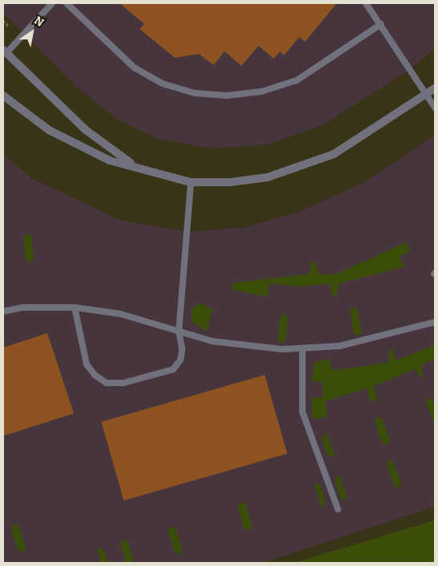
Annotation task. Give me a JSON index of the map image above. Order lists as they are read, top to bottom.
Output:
{
  "north": "top right"
}
